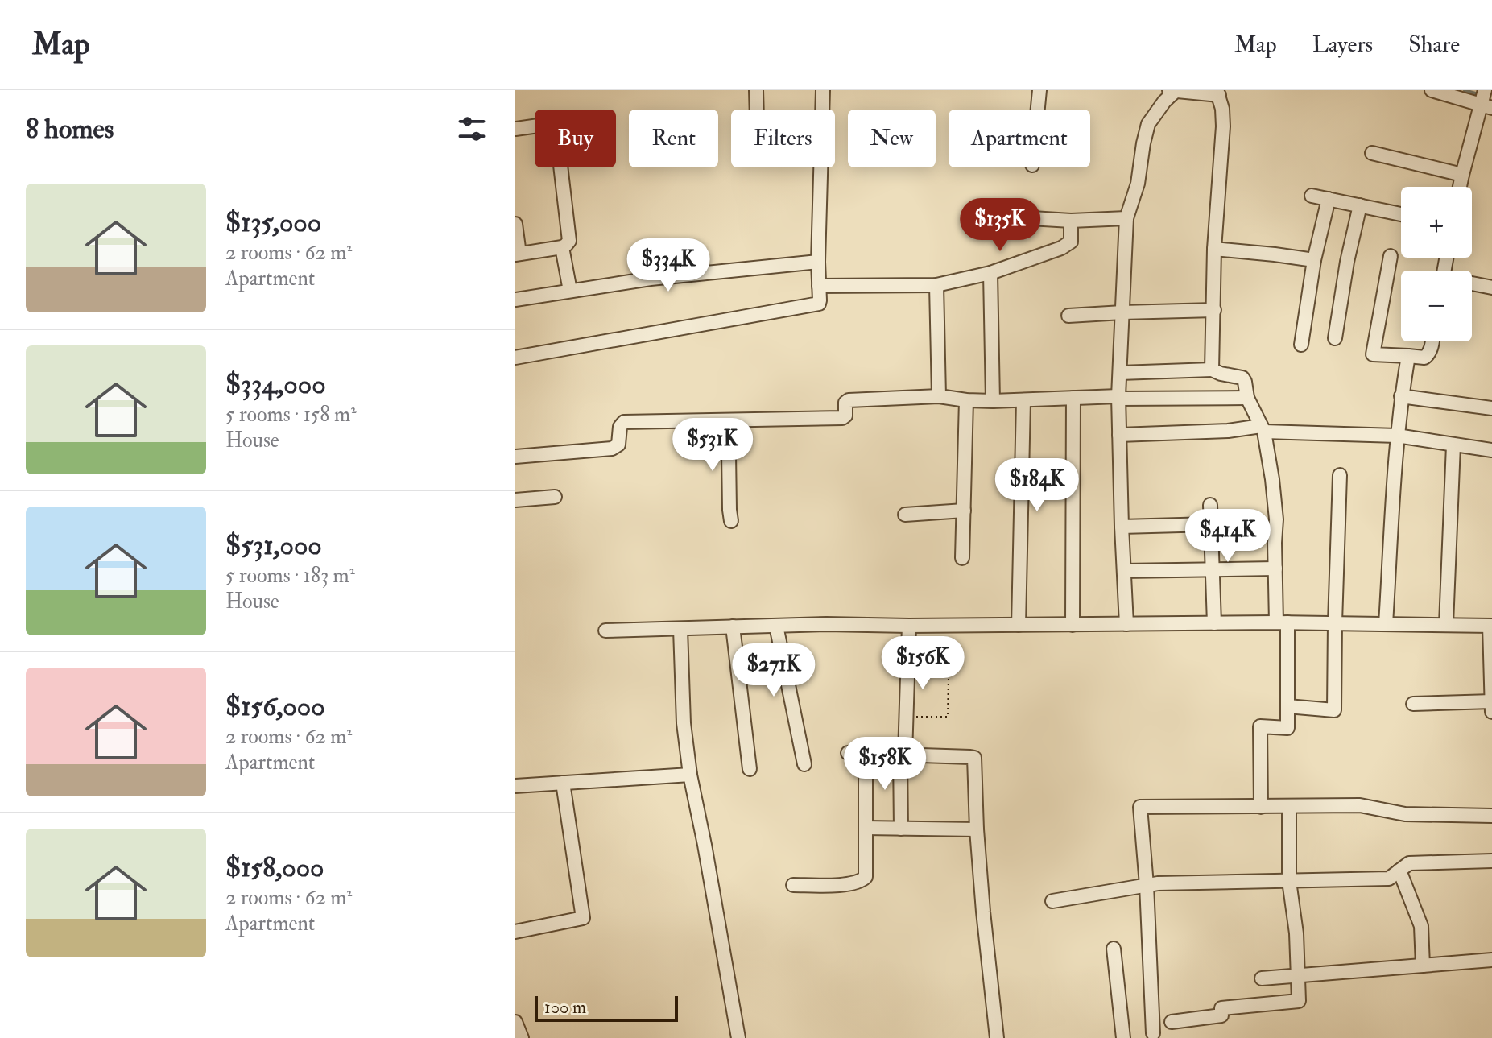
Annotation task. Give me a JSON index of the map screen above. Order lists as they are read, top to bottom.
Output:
{
  "scale_bar": "100 m",
  "page": {
    "header": "Map",
    "nav": ["Map", "Layers", "Share"],
    "heading": "8 homes",
    "chip": [
      "Buy",
      "Rent",
      "Filters",
      "New",
      "Apartment"
    ],
    "list": [
      {
        "name": "$135,000",
        "note": "2 rooms · 62 m² · Apartment"
      },
      {
        "name": "$334,000",
        "note": "5 rooms · 158 m² · House"
      },
      {
        "name": "$531,000",
        "note": "5 rooms · 183 m² · House"
      },
      {
        "name": "$156,000",
        "note": "2 rooms · 62 m² · Apartment"
      },
      {
        "name": "$158,000",
        "note": "2 rooms · 62 m² · Apartment"
      }
    ],
    "map_buttons": ["+", "−"],
    "price": [
      "$135K",
      "$334K",
      "$531K",
      "$184K",
      "$414K",
      "$156K",
      "$271K",
      "$158K"
    ],
    "scale": "100 m"
  }
}
